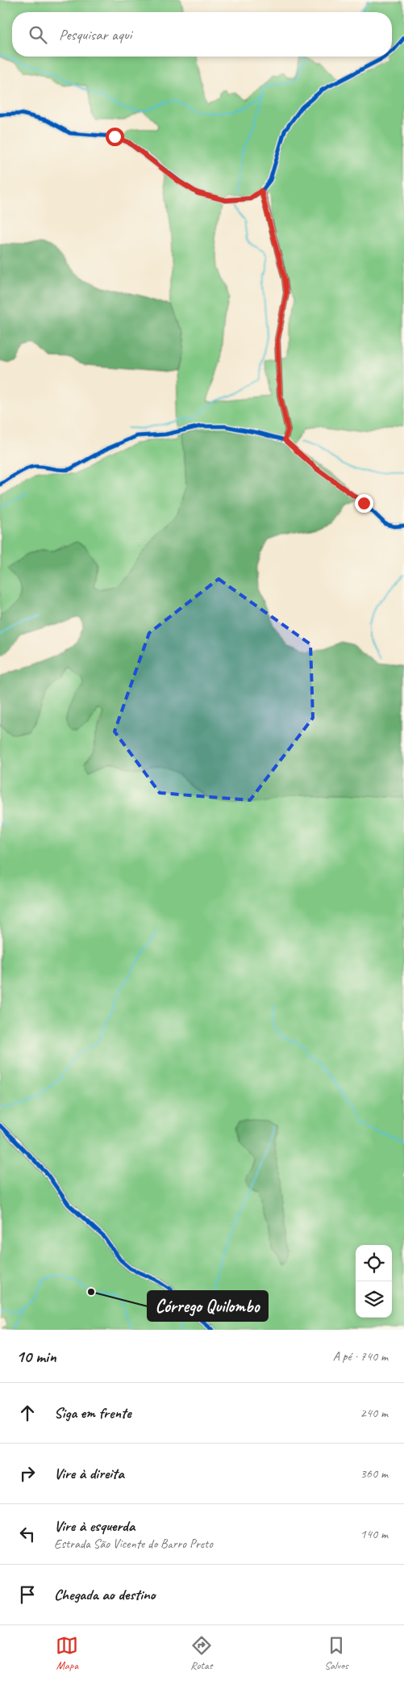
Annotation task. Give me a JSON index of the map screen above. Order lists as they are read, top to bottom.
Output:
{
  "places": ["Córrego Quilombo"],
  "page": {
    "search": "Pesquisar aqui",
    "heading": ["10 min", "A pé · 740 m"],
    "list": [
      ["Siga em frente", "240 m"],
      ["Vire à direita", "360 m"],
      ["Vire à esquerda", "Estrada São Vicente do Barro Preto", "140 m"],
      "Chegada ao destino"
    ],
    "nav": ["Mapa", "Rotas", "Salvos"]
  }
}
